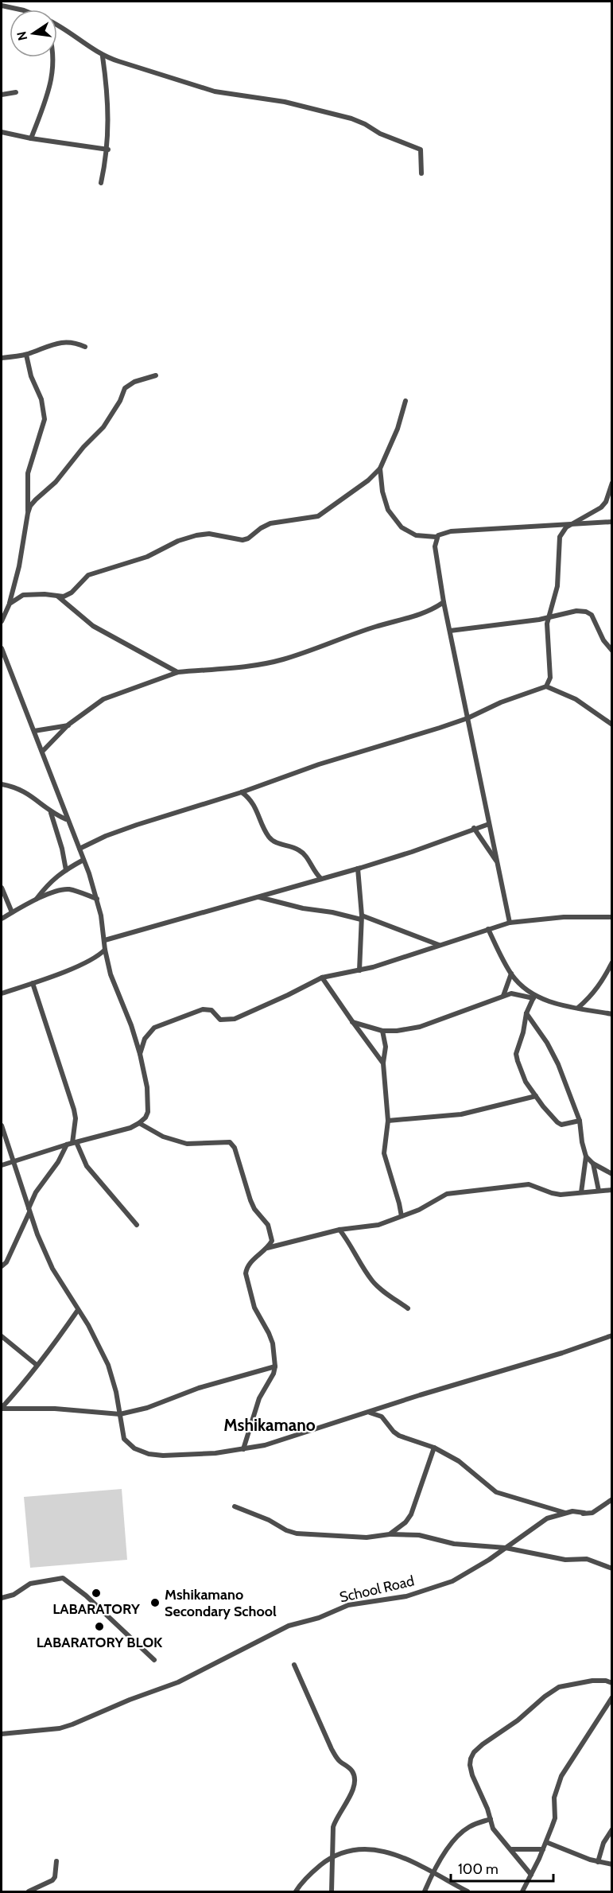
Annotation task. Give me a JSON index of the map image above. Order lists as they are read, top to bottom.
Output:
{
  "streets": {
    "street": ["School Road"]
  },
  "districts": ["Mshikamano"],
  "places": ["LABARATORY", "Mshikamano Secondary School", "LABARATORY BLOK"],
  "scale_bar": "100 m",
  "north": "left"
}
